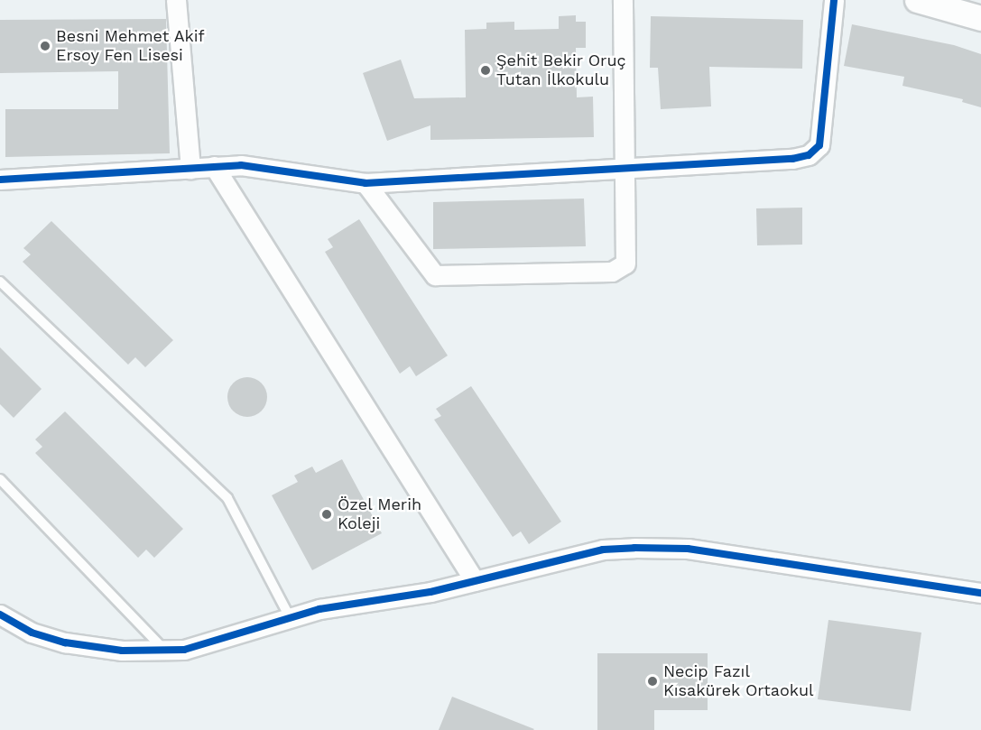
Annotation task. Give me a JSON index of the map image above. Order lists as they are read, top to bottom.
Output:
{
  "places": [
    "Besni Mehmet Akif Ersoy Fen Lisesi",
    "Şehit Bekir Oruç Tutan İlkokulu",
    "Özel Merih Koleji",
    "Necip Fazıl Kısakürek Ortaokul"
  ]
}
